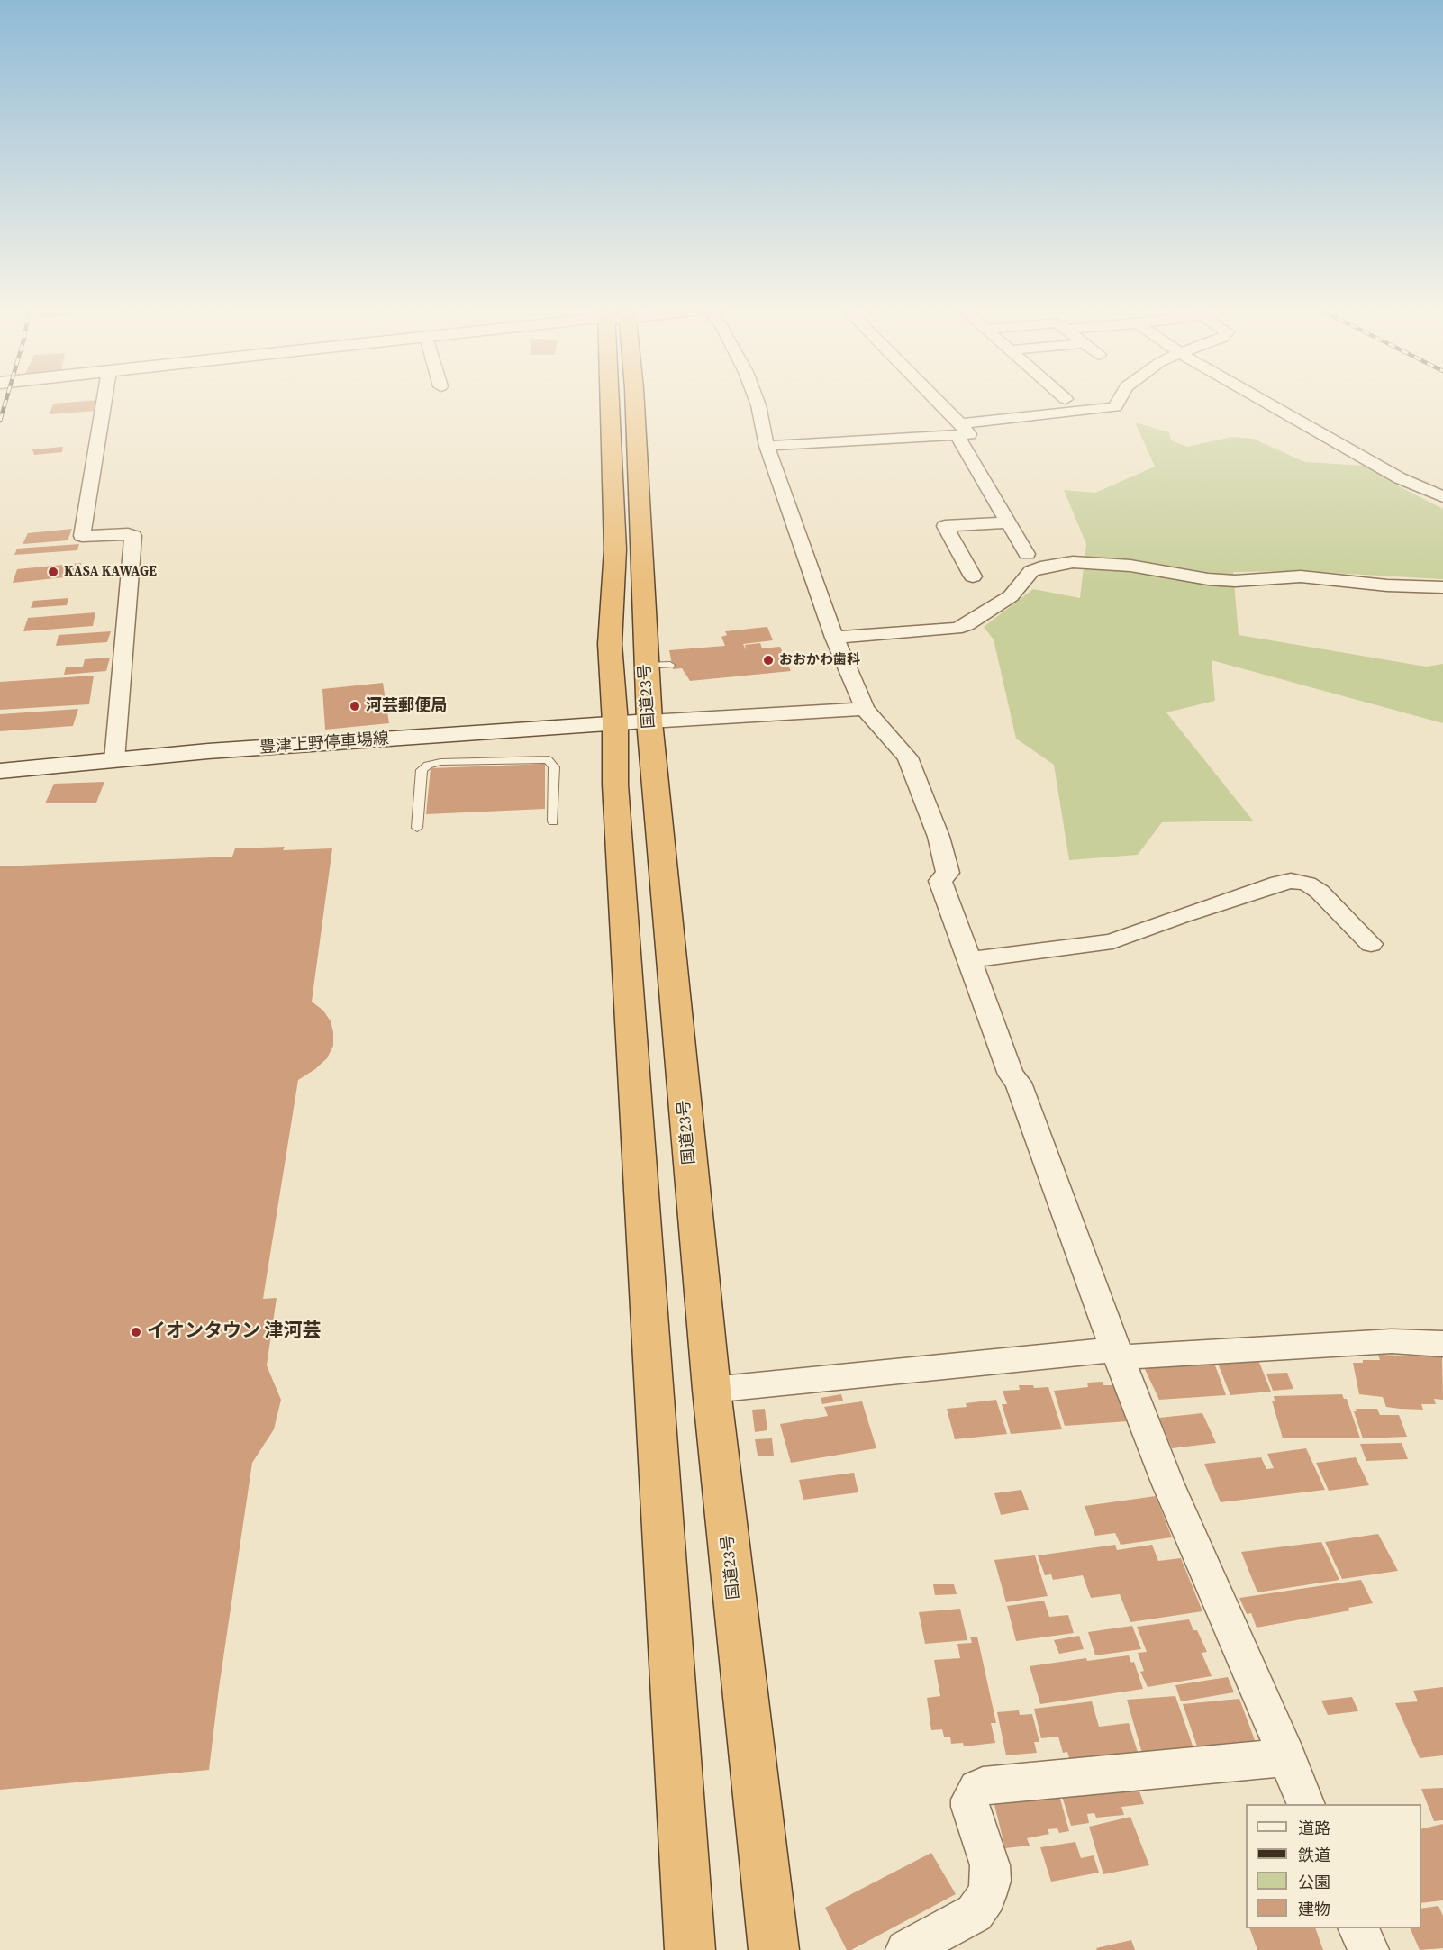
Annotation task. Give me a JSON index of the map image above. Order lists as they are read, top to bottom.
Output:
{
  "streets": {
    "highway": ["国道23号"],
    "street": ["豊津上野停車場線"]
  },
  "crossings": [
    ["国道23号", "豊津上野停車場線"]
  ],
  "places": [
    "KASA KAWAGE",
    "おおかわ歯科",
    "河芸郵便局",
    "イオンタウン 津河芸"
  ],
  "legend": [
    "道路",
    "鉄道",
    "公園",
    "建物"
  ]
}
